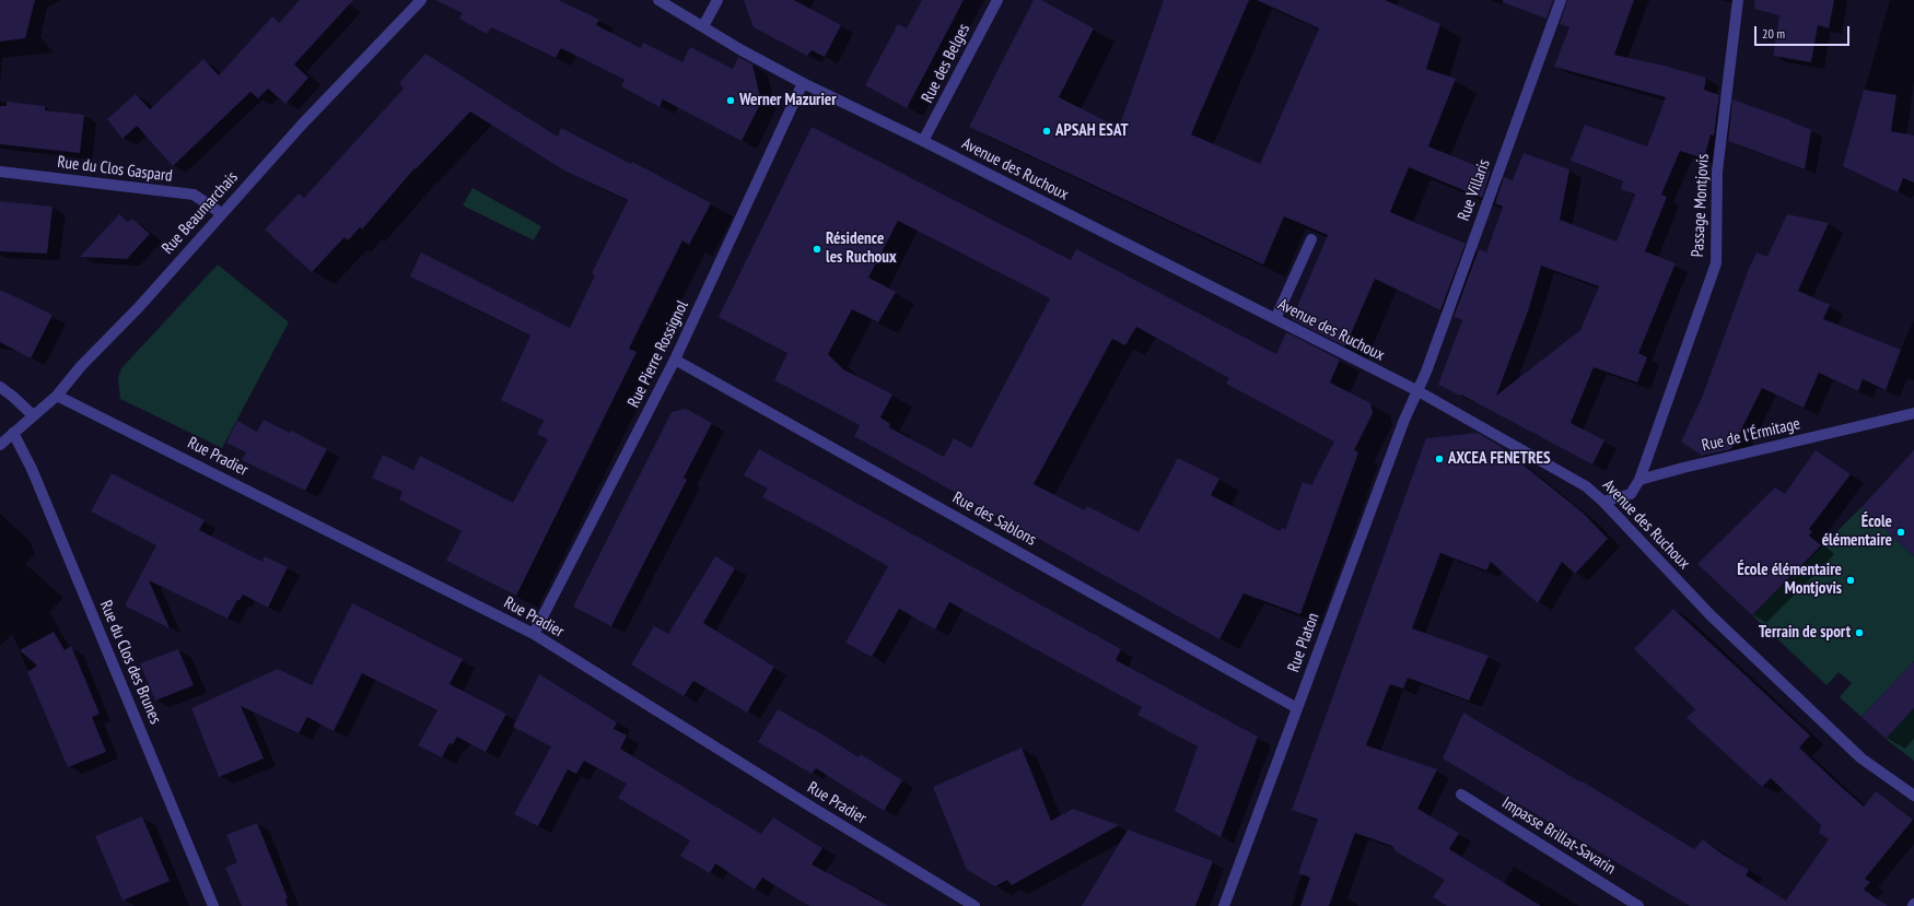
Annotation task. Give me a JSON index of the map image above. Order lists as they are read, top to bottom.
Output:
{
  "streets": {
    "street": [
      "Rue des Belges",
      "Rue du Clos Gaspard",
      "Avenue des Ruchoux",
      "Rue Villaris",
      "Passage Montjovis",
      "Rue Beaumarchais",
      "Rue Pierre Rossignol",
      "Rue de l'Érmitage",
      "Rue Pradier",
      "Rue des Sablons",
      "Rue Platon",
      "Rue du Clos des Brunes",
      "Impasse Brillat-Savarin"
    ]
  },
  "crossings": [
    ["Rue des Belges", "Avenue des Ruchoux"],
    ["Rue du Clos Gaspard", "Rue Beaumarchais"],
    ["Avenue des Ruchoux", "Rue Villaris"],
    ["Avenue des Ruchoux", "Rue Pierre Rossignol"],
    ["Avenue des Ruchoux", "Rue Platon"],
    ["Rue Villaris", "Rue Platon"],
    ["Passage Montjovis", "Rue de l'Érmitage"],
    ["Rue Beaumarchais", "Rue Pradier"],
    ["Rue Beaumarchais", "Rue du Clos des Brunes"],
    ["Rue Pierre Rossignol", "Rue Pradier"],
    ["Rue Pierre Rossignol", "Rue des Sablons"],
    ["Rue des Sablons", "Rue Platon"]
  ],
  "places": [
    "Werner Mazurier",
    "APSAH ESAT",
    "Résidence les Ruchoux",
    "AXCEA FENETRES",
    "École élémentaire",
    "École élémentaire Montjovis",
    "Terrain de sport"
  ],
  "scale_bar": "20 m"
}
